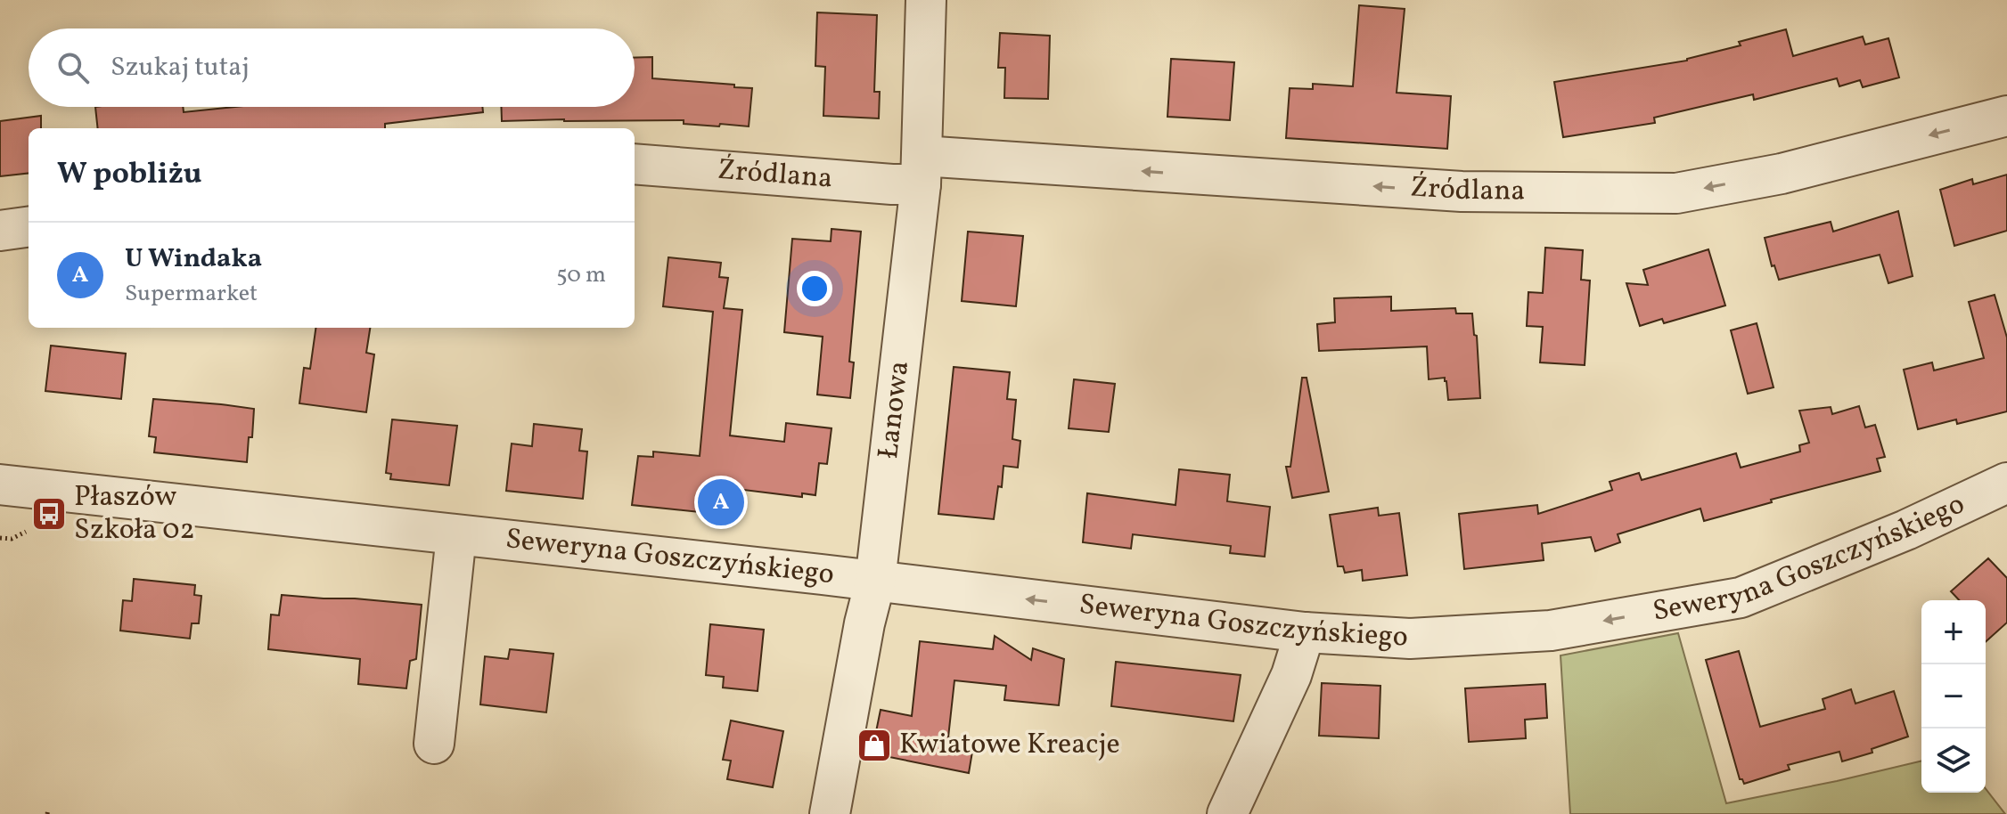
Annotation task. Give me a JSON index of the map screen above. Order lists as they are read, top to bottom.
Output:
{
  "streets": {
    "street": ["Źródlana", "Łanowa", "Seweryna Goszczyńskiego"]
  },
  "crossings": [
    ["Źródlana", "Łanowa"],
    ["Łanowa", "Seweryna Goszczyńskiego"]
  ],
  "one_way": ["Źródlana", "Seweryna Goszczyńskiego"],
  "places": {
    "bus stop": ["Płaszów Szkoła 02"],
    "shop": ["Kwiatowe Kreacje"]
  },
  "page": {
    "search": "Szukaj tutaj",
    "heading": "W pobliżu",
    "list": [
      {
        "mark": "A",
        "name": "U Windaka",
        "note": "Supermarket",
        "value": "50 m"
      }
    ],
    "pins": "A",
    "map_buttons": ["+", "−"]
  }
}
